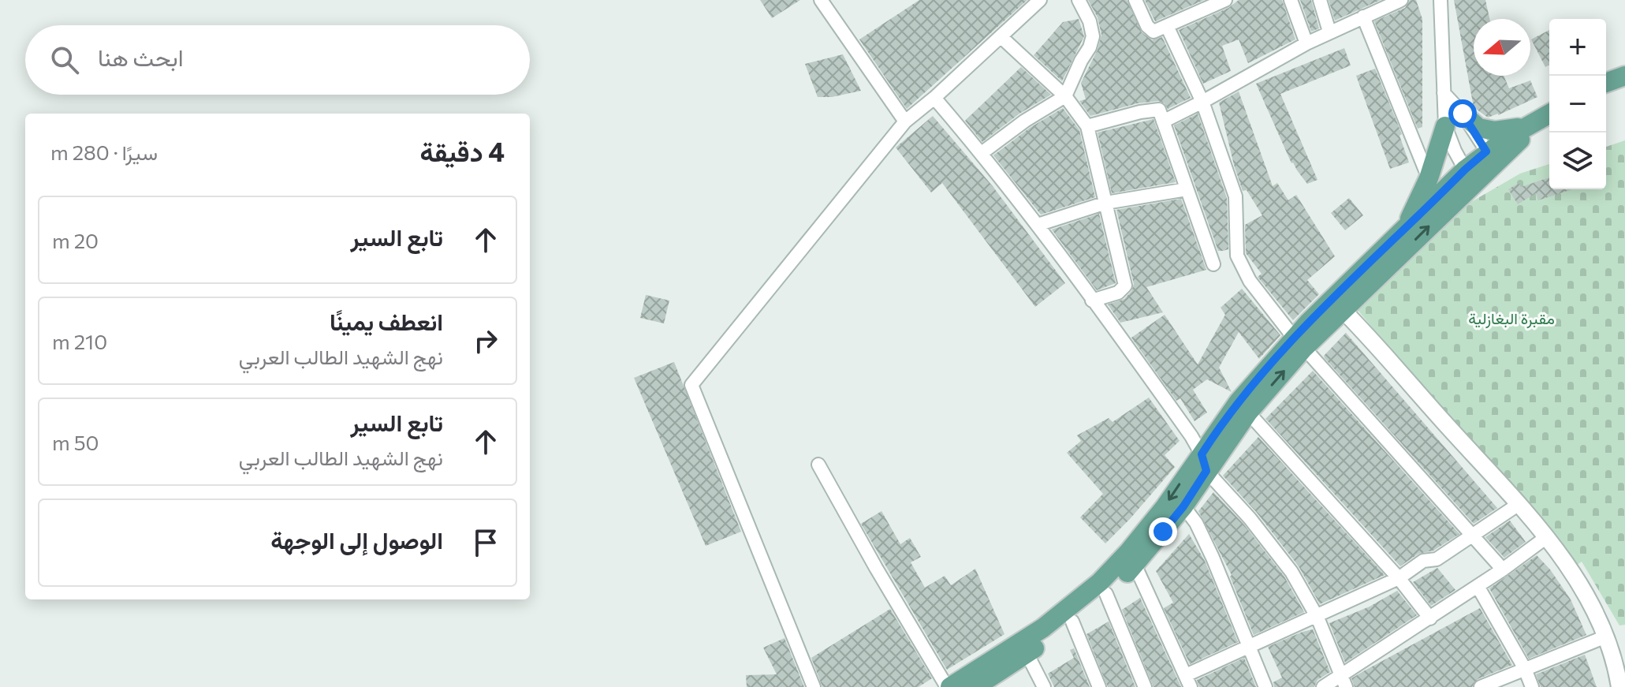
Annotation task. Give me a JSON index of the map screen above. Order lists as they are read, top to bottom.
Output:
{
  "parks": ["مقبرة البغازلية"],
  "north": "left",
  "page": {
    "map_buttons": ["+", "−"],
    "search": "ابحث هنا",
    "heading": ["4 دقيقة", "سيرًا · 280 m"],
    "list": [
      ["تابع السير", "20 m"],
      ["انعطف يمينًا", "نهج الشهيد الطالب العربي", "210 m"],
      ["تابع السير", "نهج الشهيد الطالب العربي", "50 m"],
      "الوصول إلى الوجهة"
    ]
  }
}
